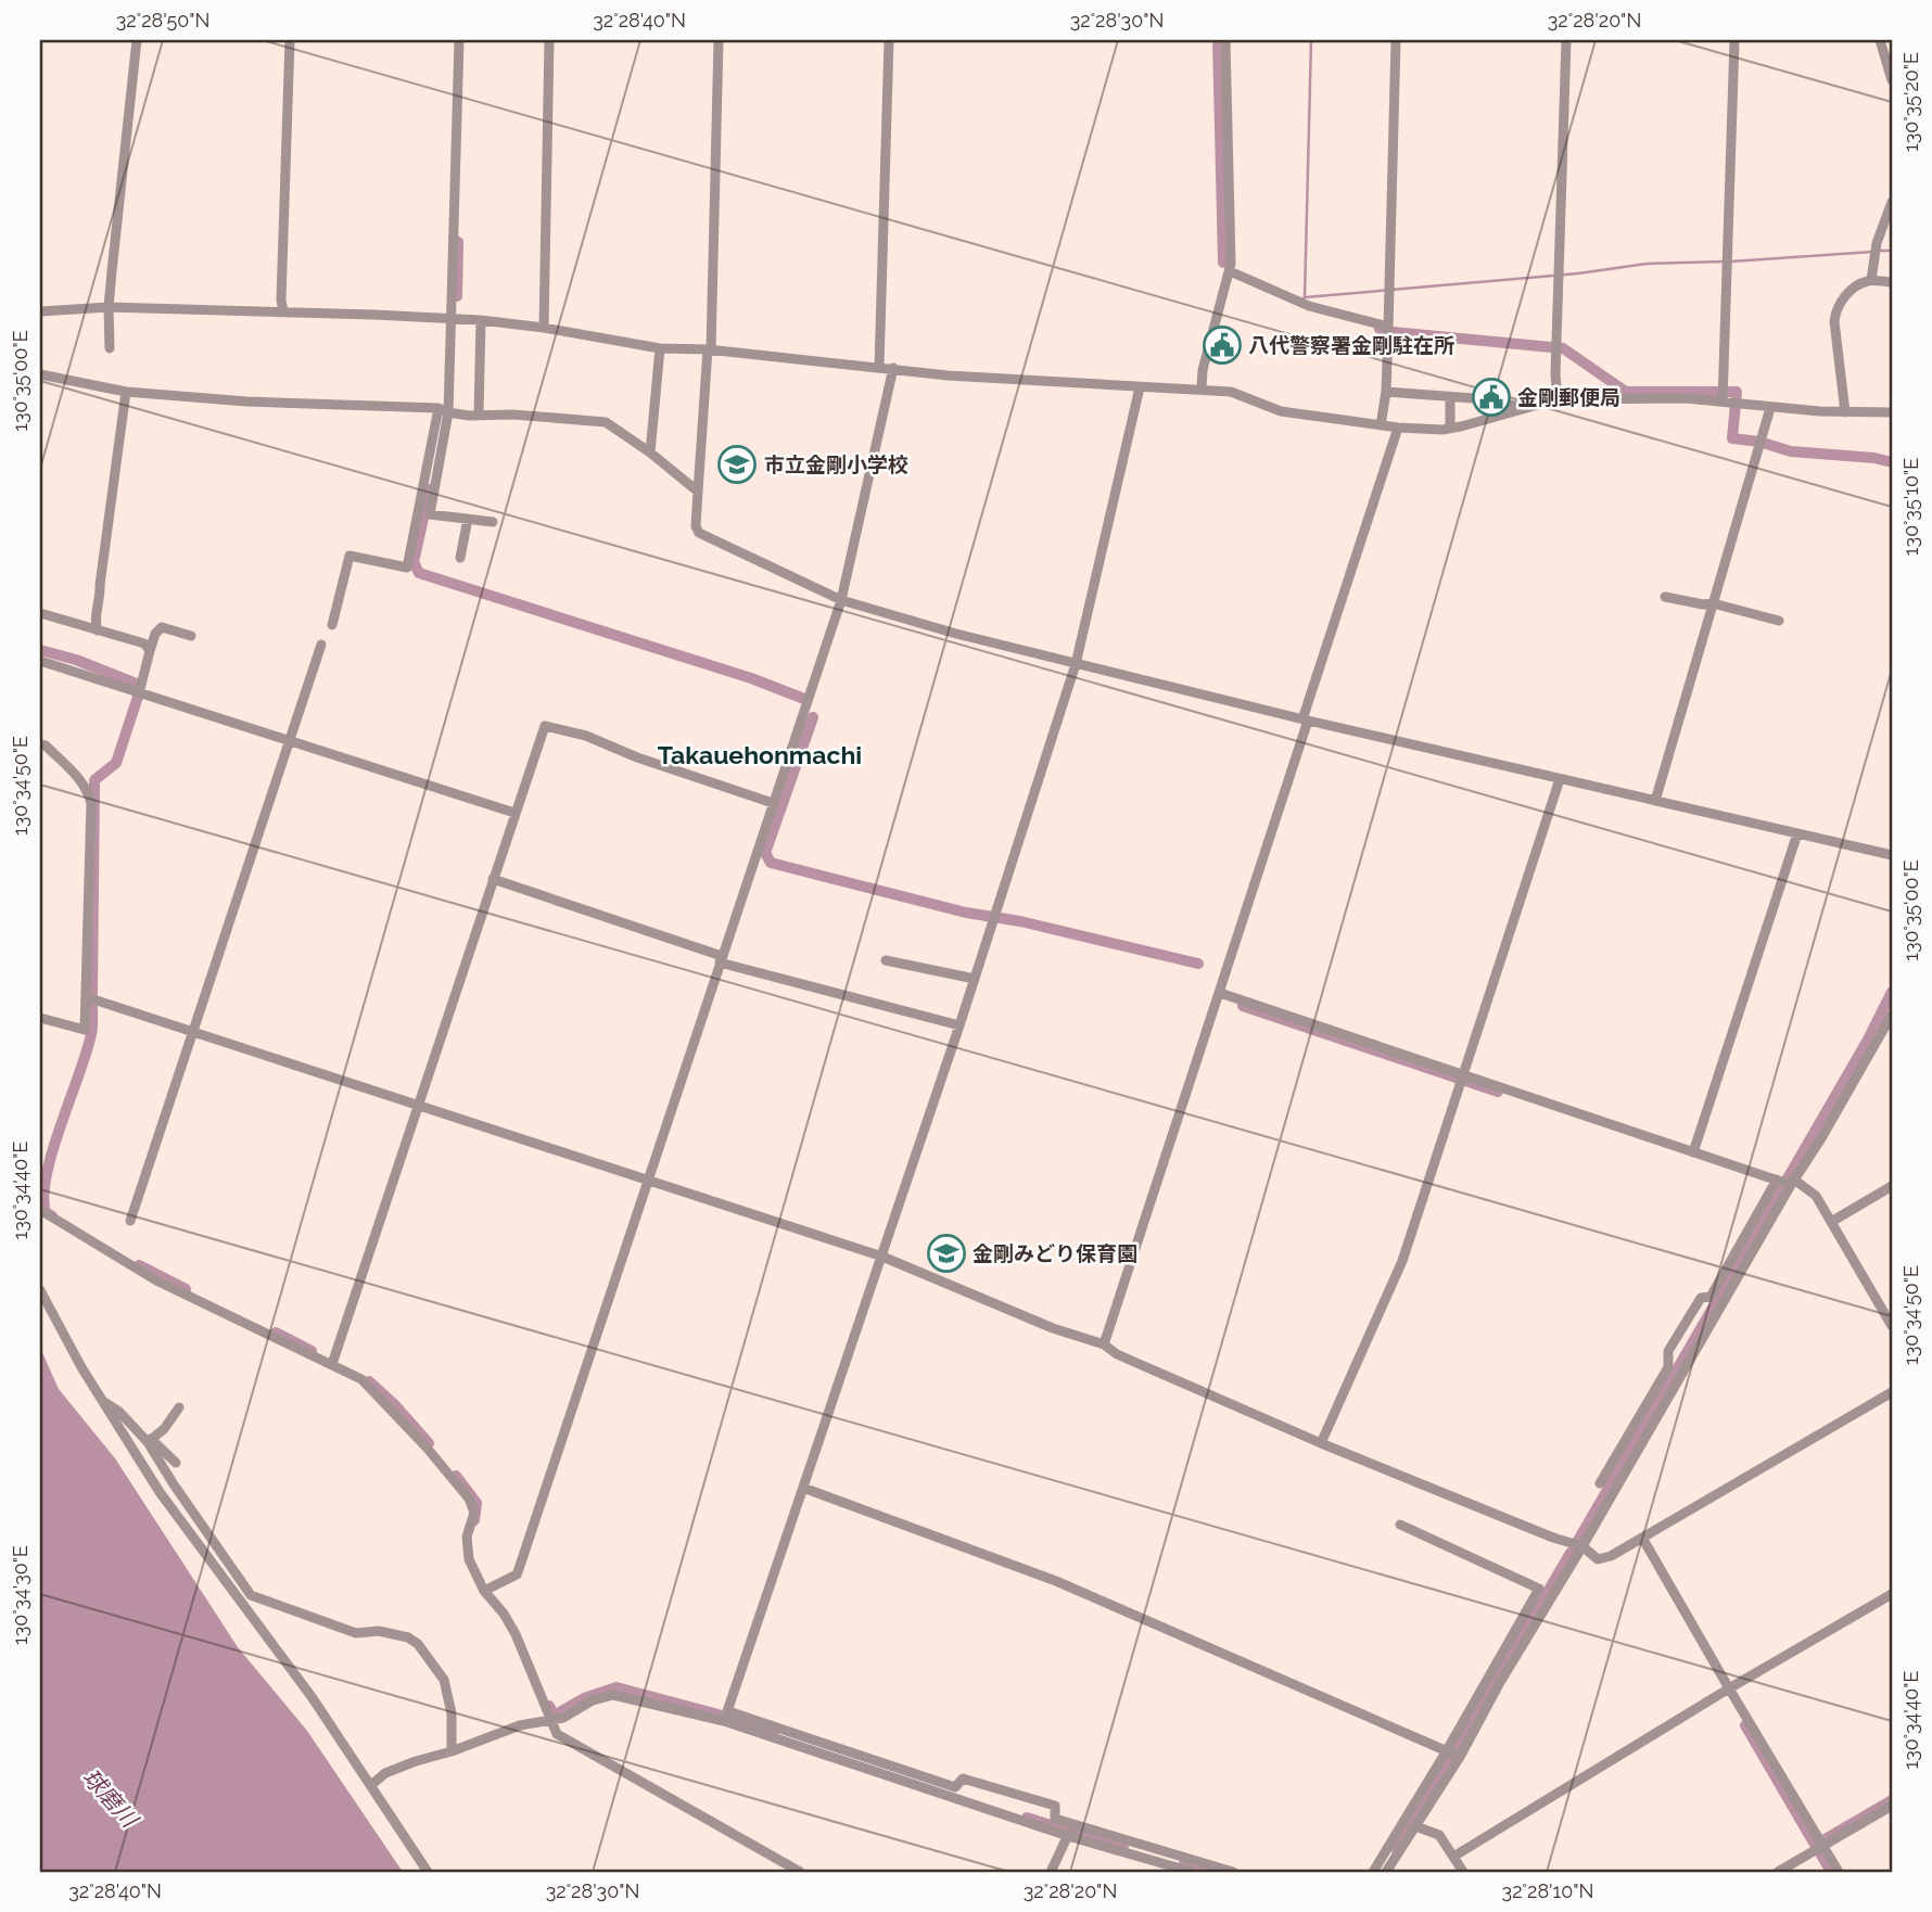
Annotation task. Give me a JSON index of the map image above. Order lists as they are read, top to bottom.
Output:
{
  "districts": ["Takauehonmachi"],
  "water": ["球磨川"],
  "places": {
    "public building": ["八代警察署金剛駐在所", "金剛郵便局"],
    "school or university": ["市立金剛小学校", "金剛みどり保育園"]
  },
  "coordinates": [
    "32°28'50\"N",
    "32°28'40\"N",
    "32°28'30\"N",
    "32°28'20\"N",
    "130°35'20\"E",
    "130°35'00\"E",
    "130°35'10\"E",
    "130°34'50\"E",
    "130°34'40\"E",
    "130°34'30\"E",
    "32°28'10\"N"
  ]
}
